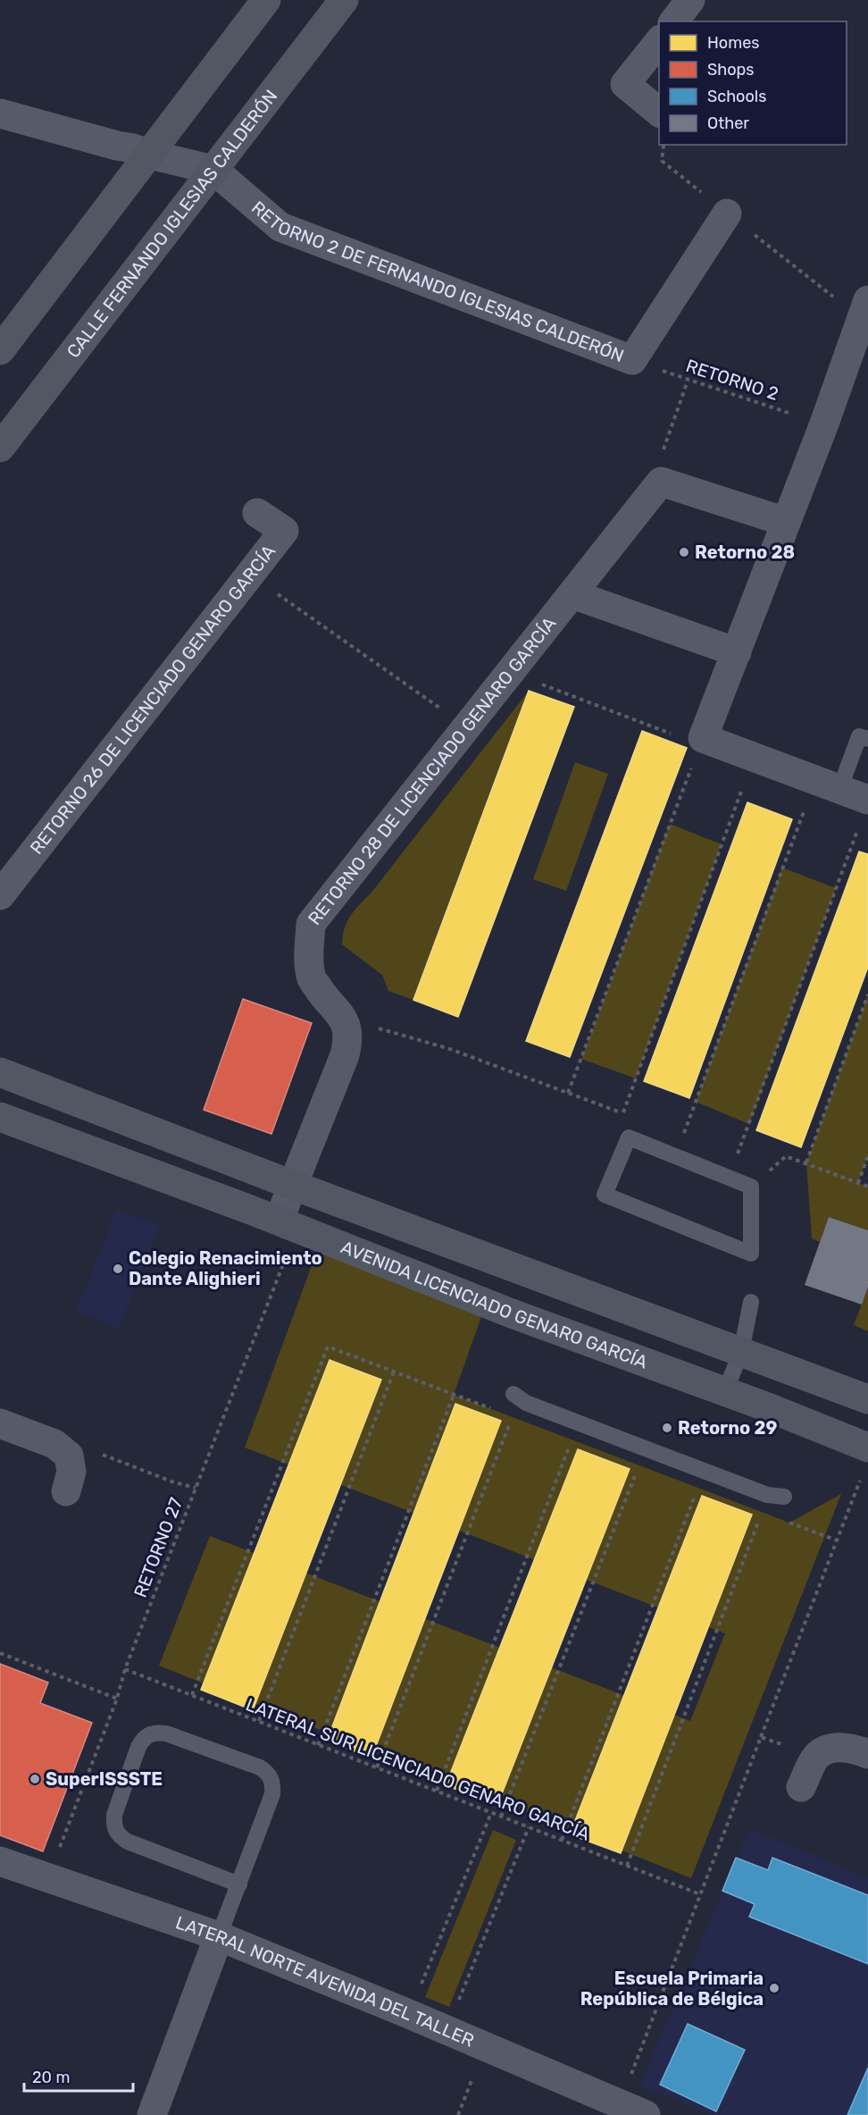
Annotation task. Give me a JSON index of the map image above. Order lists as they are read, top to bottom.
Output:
{
  "streets": {
    "street": [
      "CALLE FERNANDO IGLESIAS CALDERÓN",
      "RETORNO 2 DE FERNANDO IGLESIAS CALDERÓN",
      "RETORNO 26 DE LICENCIADO GENARO GARCÍA",
      "RETORNO 28 DE LICENCIADO GENARO GARCÍA",
      "AVENIDA LICENCIADO GENARO GARCÍA",
      "LATERAL NORTE AVENIDA DEL TALLER"
    ],
    "path": ["RETORNO 2", "RETORNO 27", "LATERAL SUR LICENCIADO GENARO GARCÍA"]
  },
  "crossings": [
    ["CALLE FERNANDO IGLESIAS CALDERÓN", "RETORNO 2 DE FERNANDO IGLESIAS CALDERÓN"],
    ["RETORNO 2 DE FERNANDO IGLESIAS CALDERÓN", "RETORNO 2"],
    ["AVENIDA LICENCIADO GENARO GARCÍA", "RETORNO 27"],
    ["RETORNO 27", "LATERAL SUR LICENCIADO GENARO GARCÍA"],
    ["RETORNO 27", "LATERAL NORTE AVENIDA DEL TALLER"]
  ],
  "places": [
    "Retorno 28",
    "Colegio Renacimiento Dante Alighieri",
    "Retorno 29",
    "SuperISSSTE",
    "Escuela Primaria República de Bélgica"
  ],
  "legend": [
    "Homes",
    "Shops",
    "Schools",
    "Other"
  ],
  "scale_bar": "20 m"
}
